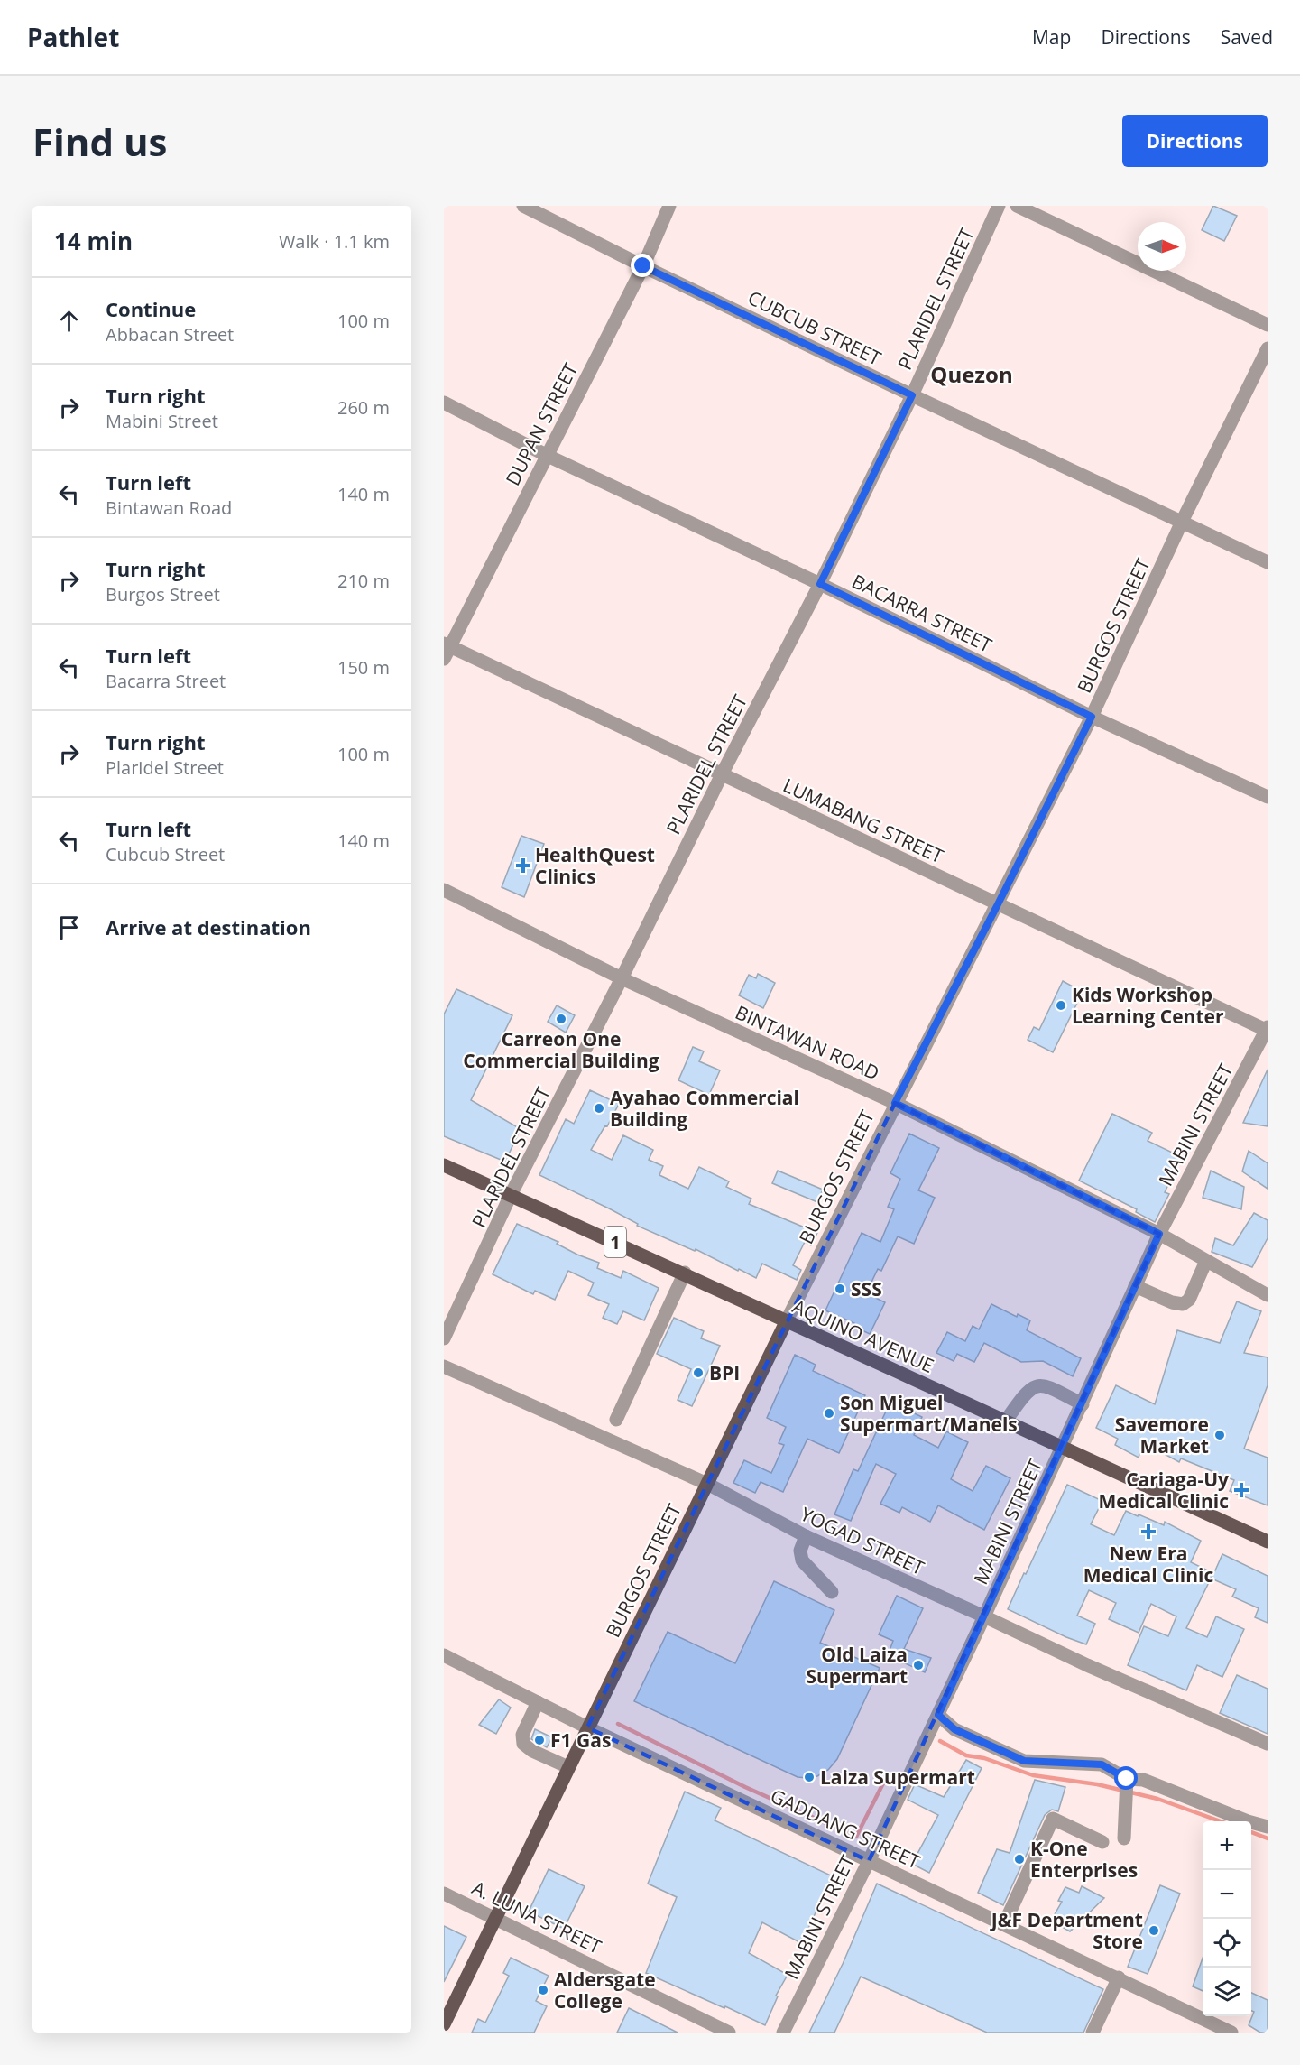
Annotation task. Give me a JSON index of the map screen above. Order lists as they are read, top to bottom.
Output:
{
  "streets": {
    "main road": ["BURGOS STREET", "1", "AQUINO AVENUE"],
    "street": [
      "PLARIDEL STREET",
      "CUBCUB STREET",
      "DUPAN STREET",
      "BACARRA STREET",
      "LUMABANG STREET",
      "BINTAWAN ROAD",
      "MABINI STREET",
      "YOGAD STREET",
      "GADDANG STREET",
      "A. LUNA STREET"
    ]
  },
  "crossings": [
    ["PLARIDEL STREET", "CUBCUB STREET"],
    ["PLARIDEL STREET", "BACARRA STREET"],
    ["PLARIDEL STREET", "LUMABANG STREET"],
    ["PLARIDEL STREET", "BINTAWAN ROAD"],
    ["PLARIDEL STREET", "AQUINO AVENUE"],
    ["CUBCUB STREET", "DUPAN STREET"],
    ["CUBCUB STREET", "BURGOS STREET"],
    ["DUPAN STREET", "BACARRA STREET"],
    ["DUPAN STREET", "LUMABANG STREET"],
    ["BACARRA STREET", "BURGOS STREET"],
    ["BURGOS STREET", "LUMABANG STREET"],
    ["BURGOS STREET", "BINTAWAN ROAD"],
    ["BURGOS STREET", "AQUINO AVENUE"],
    ["BURGOS STREET", "YOGAD STREET"],
    ["BURGOS STREET", "GADDANG STREET"],
    ["BURGOS STREET", "A. LUNA STREET"],
    ["LUMABANG STREET", "MABINI STREET"],
    ["BINTAWAN ROAD", "MABINI STREET"],
    ["MABINI STREET", "AQUINO AVENUE"],
    ["MABINI STREET", "YOGAD STREET"],
    ["MABINI STREET", "GADDANG STREET"]
  ],
  "districts": ["Quezon"],
  "places": {
    "health": ["HealthQuest Clinics", "Cariaga-Uy Medical Clinic", "New Era Medical Clinic"],
    "other": [
      "Kids Workshop Learning Center",
      "Carreon One Commercial Building",
      "Ayahao Commercial Building",
      "SSS",
      "BPI",
      "Son Miguel Supermart/Manels",
      "Savemore Market",
      "Old Laiza Supermart",
      "F1 Gas",
      "Laiza Supermart",
      "K-One Enterprises",
      "J&F Department Store",
      "Aldersgate College"
    ]
  },
  "north": "right",
  "page": {
    "header": "Pathlet",
    "nav": ["Map", "Directions", "Saved"],
    "buttons": "Directions",
    "title": "Find us",
    "heading": ["14 min", "Walk · 1.1 km"],
    "list": [
      ["Continue", "Abbacan Street", "100 m"],
      ["Turn right", "Mabini Street", "260 m"],
      ["Turn left", "Bintawan Road", "140 m"],
      ["Turn right", "Burgos Street", "210 m"],
      ["Turn left", "Bacarra Street", "150 m"],
      ["Turn right", "Plaridel Street", "100 m"],
      ["Turn left", "Cubcub Street", "140 m"],
      "Arrive at destination"
    ],
    "map_buttons": ["+", "−"]
  }
}
